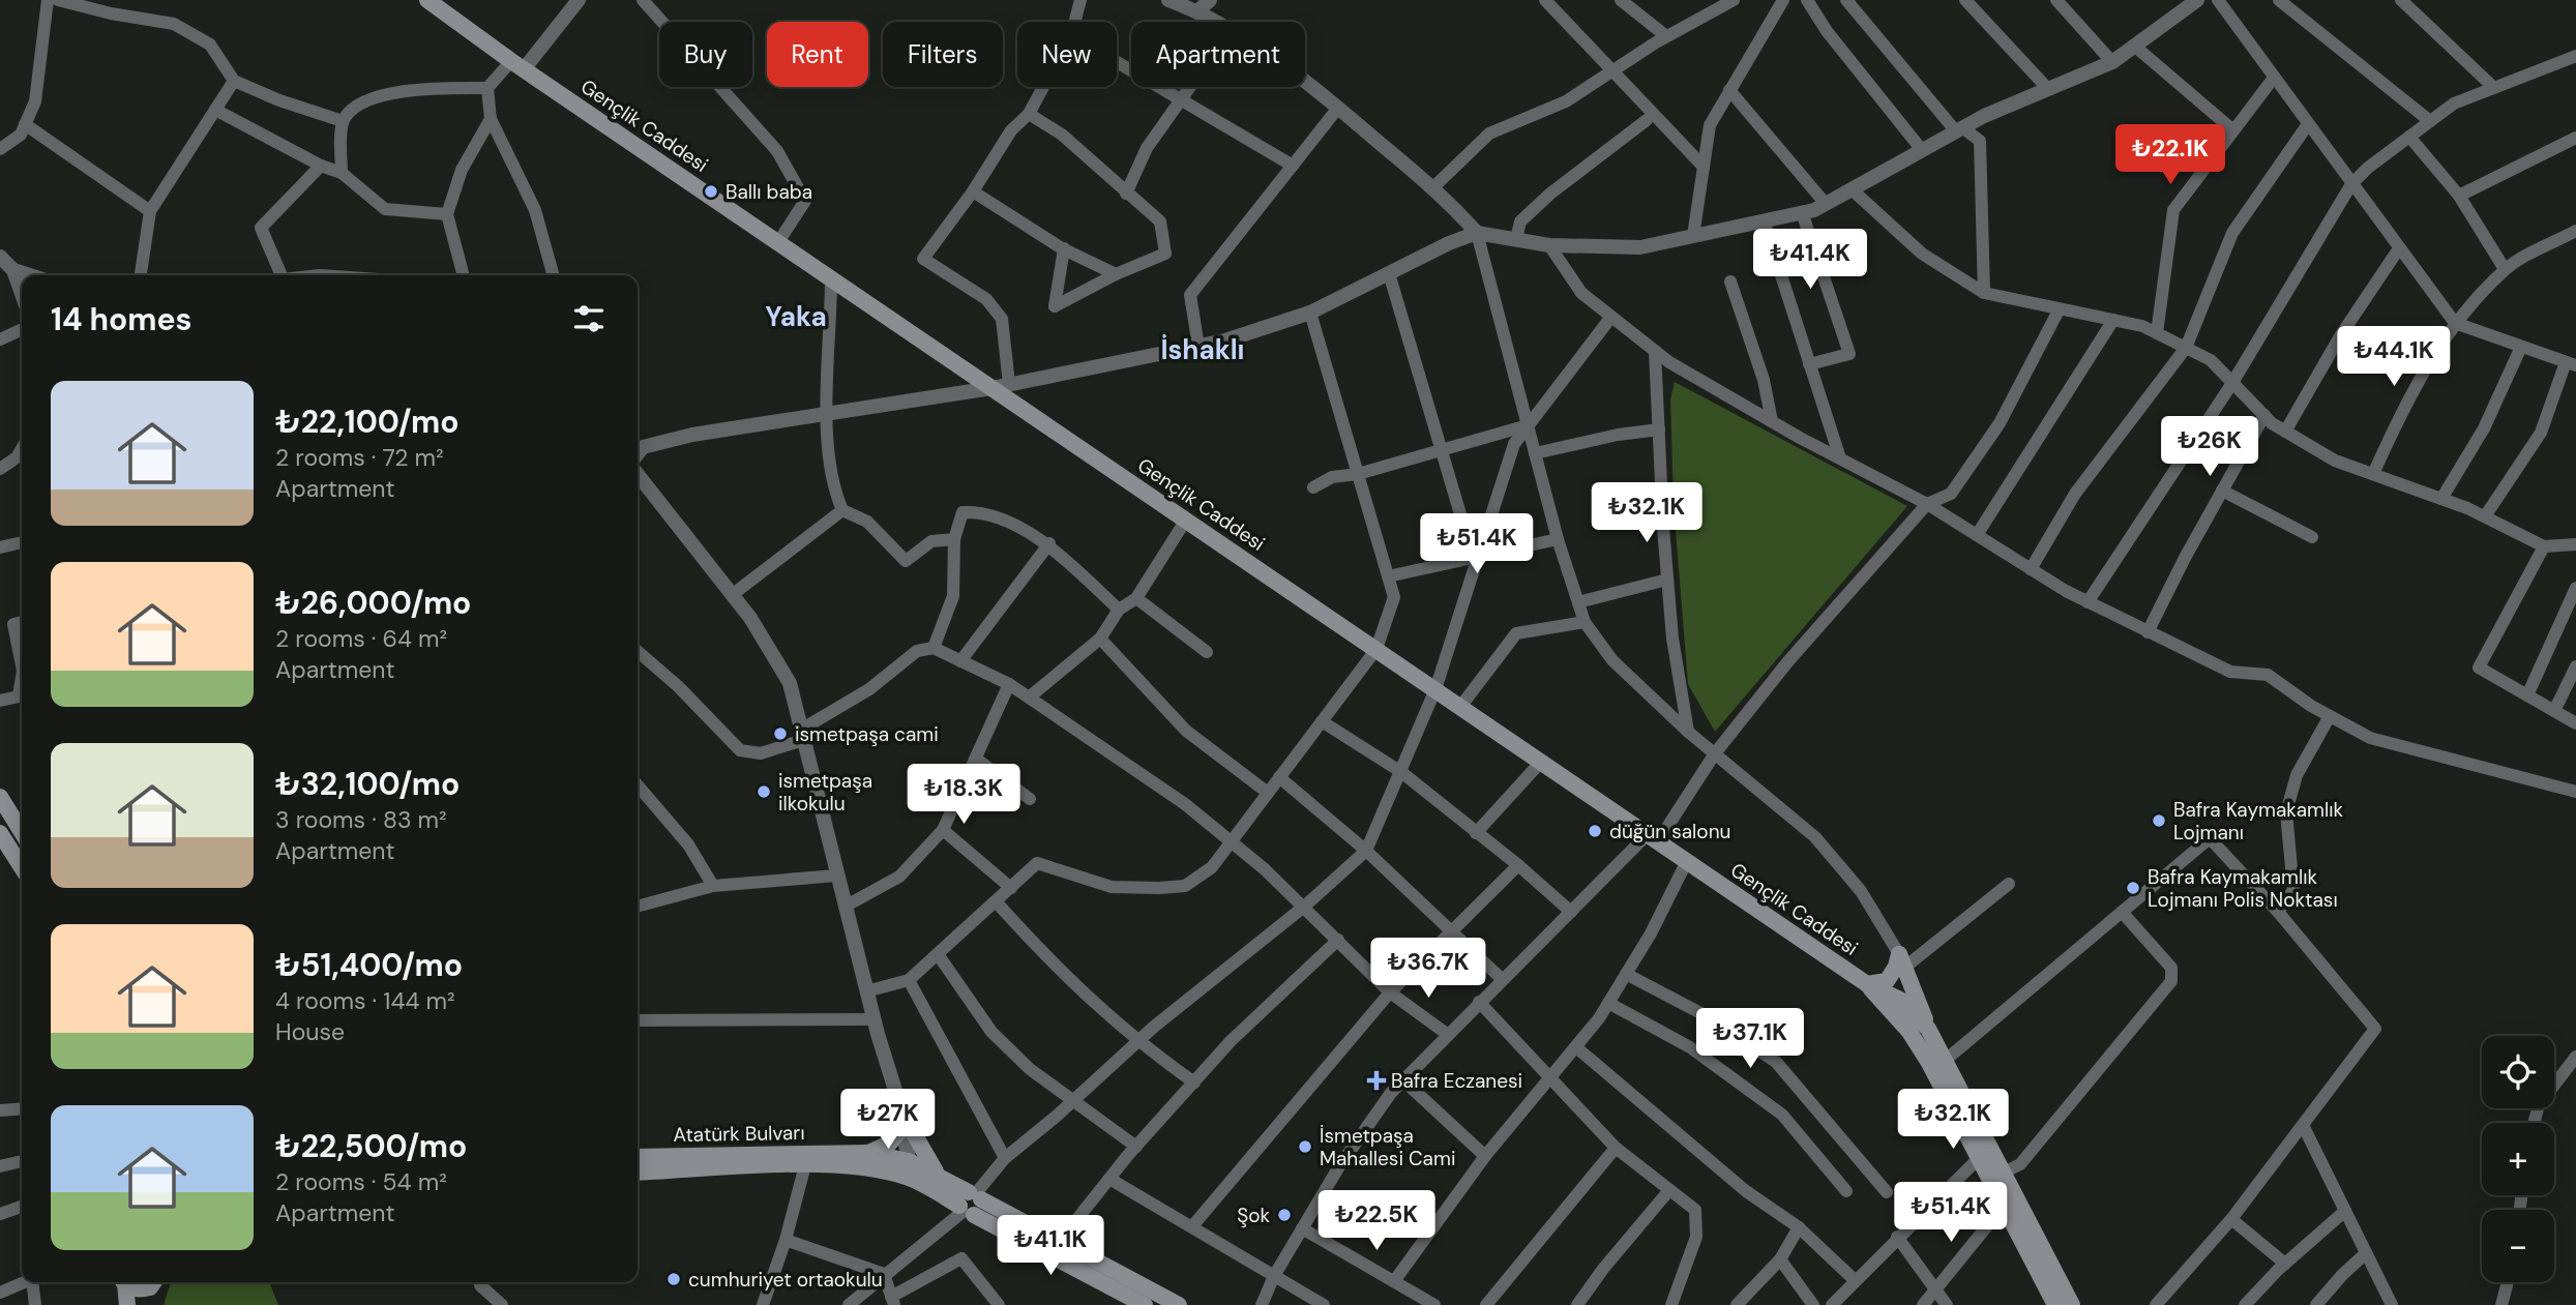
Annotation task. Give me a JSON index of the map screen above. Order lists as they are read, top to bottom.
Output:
{
  "streets": {
    "main road": ["Gençlik Caddesi", "Atatürk Bulvarı"]
  },
  "districts": ["Yaka", "İshaklı"],
  "places": {
    "other": [
      "Ballı baba",
      "ismetpaşa cami",
      "ismetpaşa ilkokulu",
      "Bafra Kaymakamlık Lojmanı",
      "düğün salonu",
      "Bafra Kaymakamlık Lojmanı Polis Noktası",
      "İsmetpaşa Mahallesi Cami",
      "Şok",
      "cumhuriyet ortaokulu"
    ],
    "health": ["Bafra Eczanesi"]
  },
  "page": {
    "chip": [
      "Buy",
      "Rent",
      "Filters",
      "New",
      "Apartment"
    ],
    "price": [
      "₺22.1K",
      "₺41.4K",
      "₺44.1K",
      "₺26K",
      "₺32.1K",
      "₺51.4K",
      "₺18.3K",
      "₺36.7K",
      "₺37.1K",
      "₺27K",
      "₺32.1K",
      "₺51.4K",
      "₺22.5K",
      "₺41.1K"
    ],
    "heading": "14 homes",
    "list": [
      {
        "name": "₺22,100/mo",
        "note": "2 rooms · 72 m² · Apartment"
      },
      {
        "name": "₺26,000/mo",
        "note": "2 rooms · 64 m² · Apartment"
      },
      {
        "name": "₺32,100/mo",
        "note": "3 rooms · 83 m² · Apartment"
      },
      {
        "name": "₺51,400/mo",
        "note": "4 rooms · 144 m² · House"
      },
      {
        "name": "₺22,500/mo",
        "note": "2 rooms · 54 m² · Apartment"
      }
    ],
    "map_buttons": ["+", "−"]
  }
}
